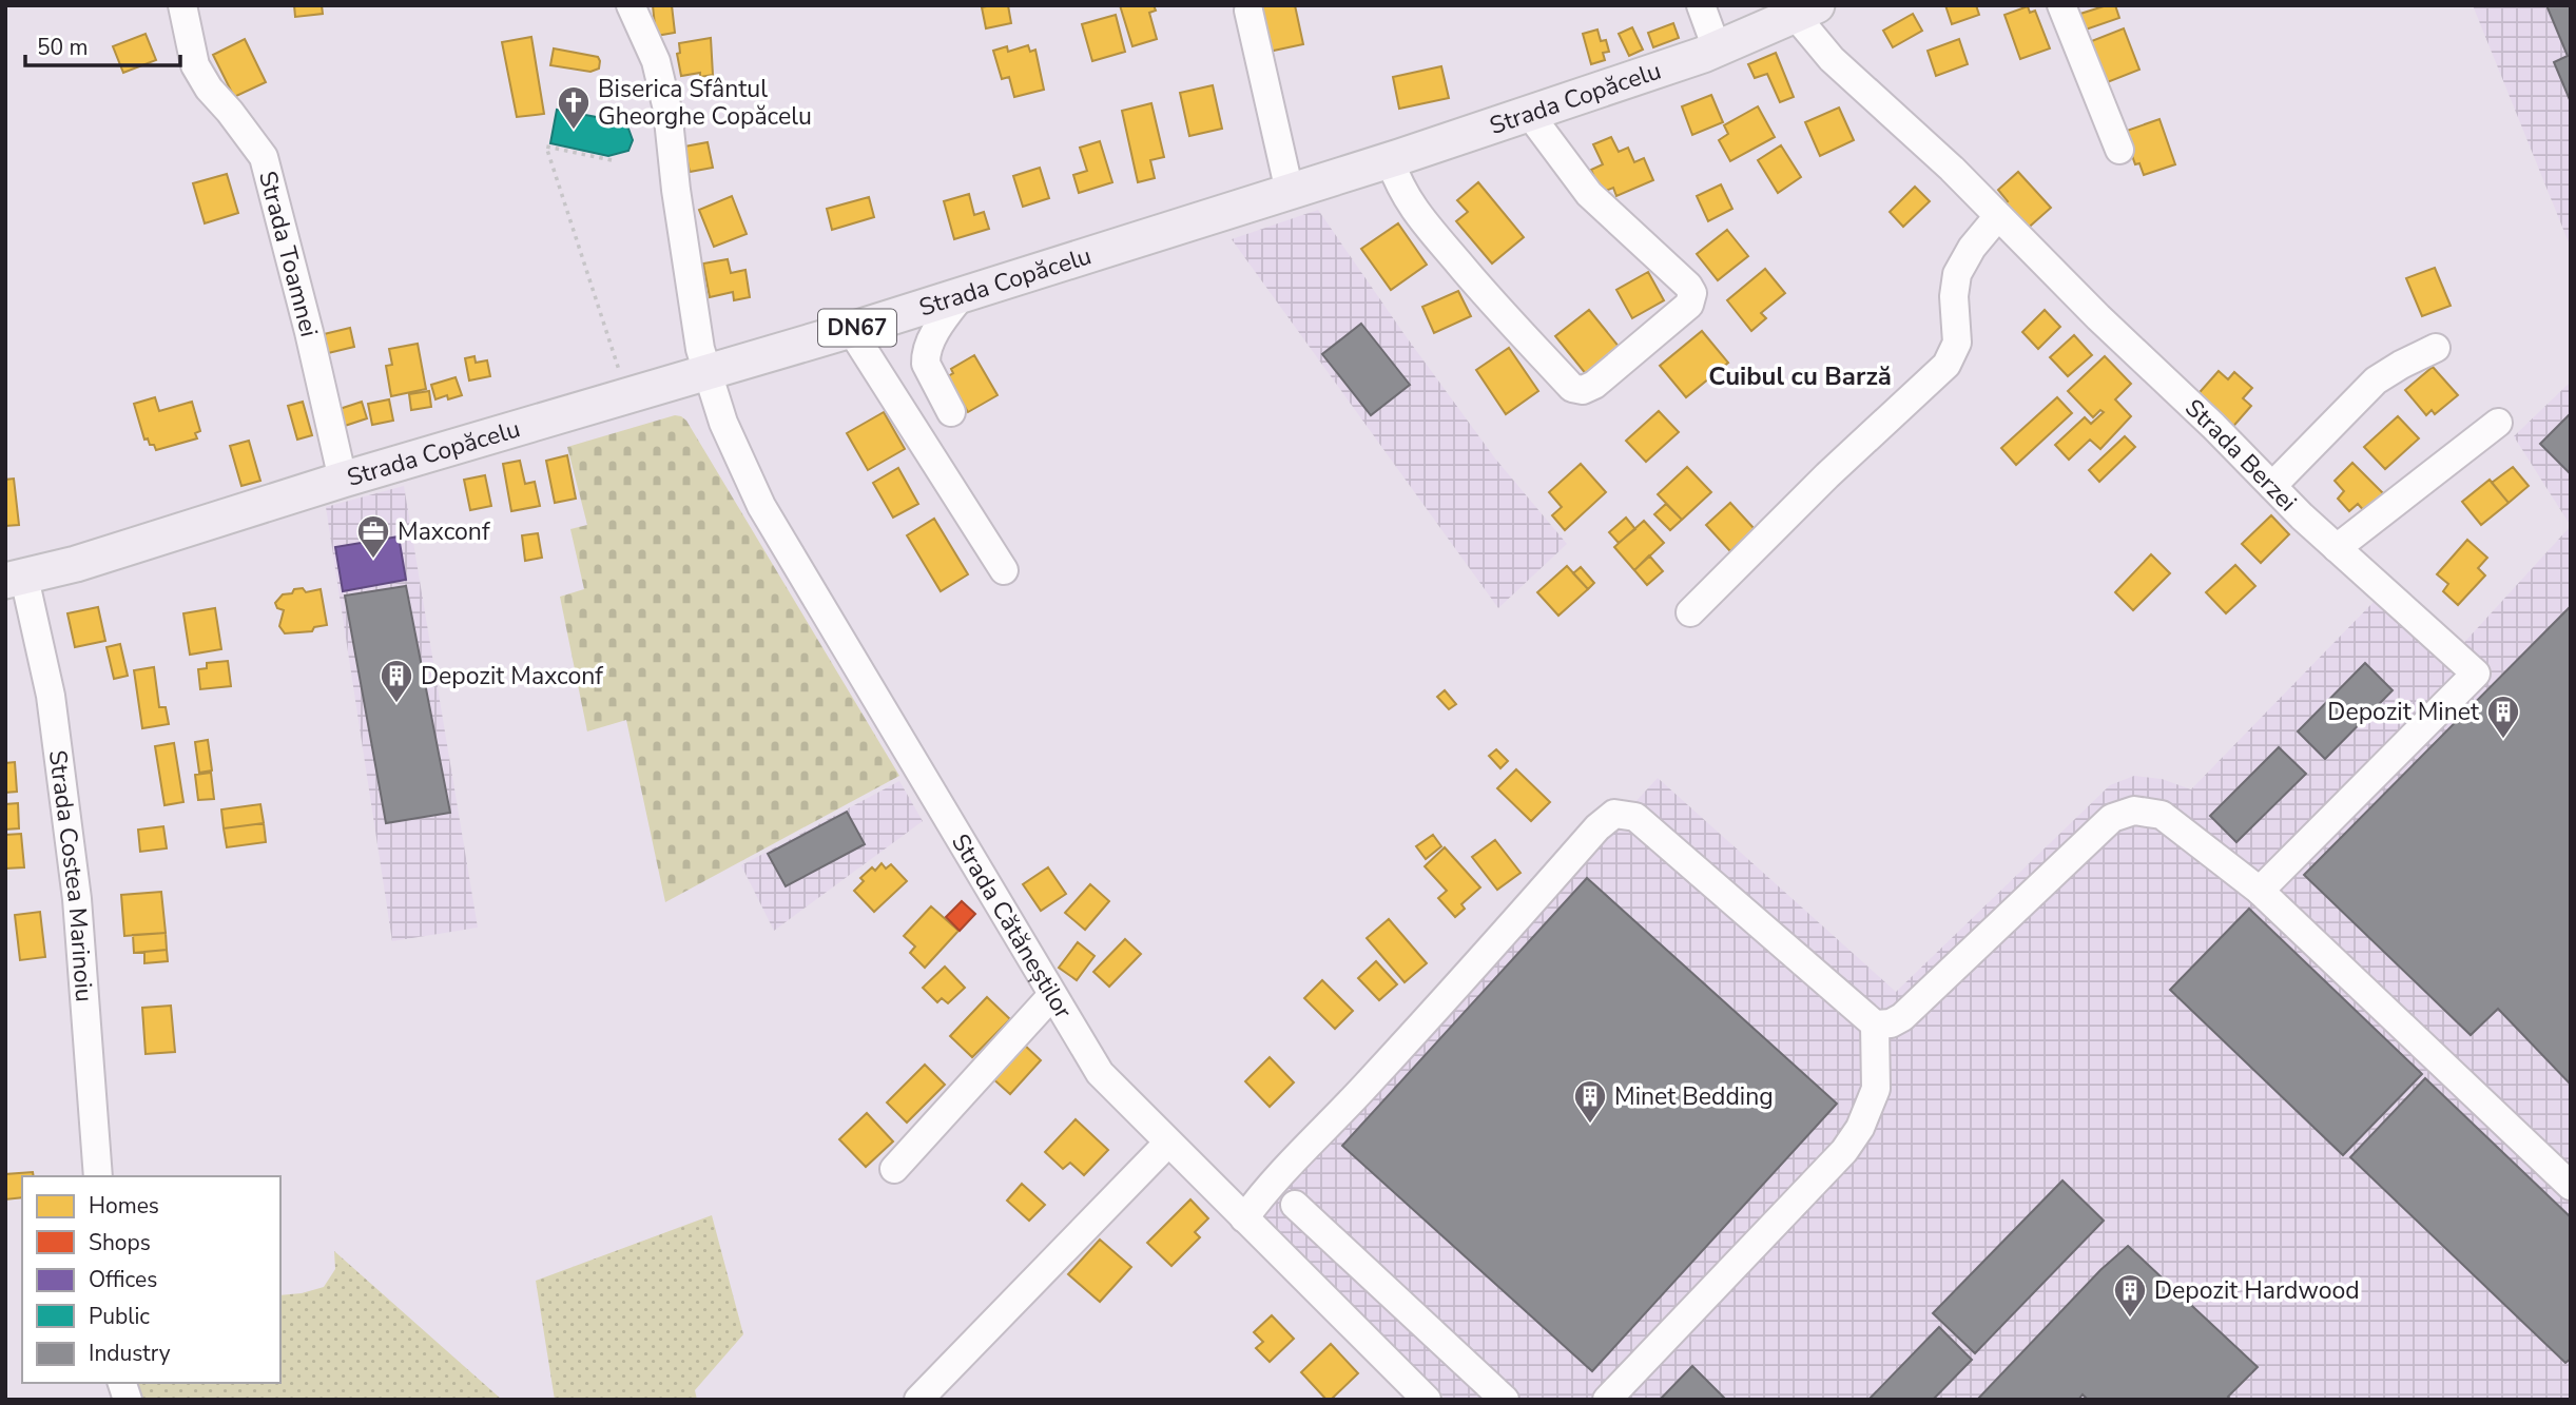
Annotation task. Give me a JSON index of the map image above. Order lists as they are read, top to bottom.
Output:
{
  "streets": {
    "main road": ["Strada Copăcelu", "DN67"],
    "street": [
      "Strada Toamnei",
      "Strada Berzei",
      "Strada Costea Marinoiu",
      "Strada Cătăneștilor"
    ]
  },
  "crossings": [
    ["Strada Copăcelu", "Strada Toamnei"],
    ["Strada Copăcelu", "DN67"],
    ["Strada Copăcelu", "Strada Costea Marinoiu"],
    ["Strada Copăcelu", "Strada Cătăneștilor"],
    ["DN67", "Strada Berzei"]
  ],
  "districts": ["Cuibul cu Barză"],
  "places": {
    "church": ["Biserica Sfântul Gheorghe Copăcelu"],
    "office": ["Maxconf"],
    "building": [
      "Depozit Maxconf",
      "Depozit Minet",
      "Minet Bedding",
      "Depozit Hardwood"
    ]
  },
  "legend": [
    "Homes",
    "Shops",
    "Offices",
    "Public",
    "Industry"
  ],
  "scale_bar": "50 m"
}
